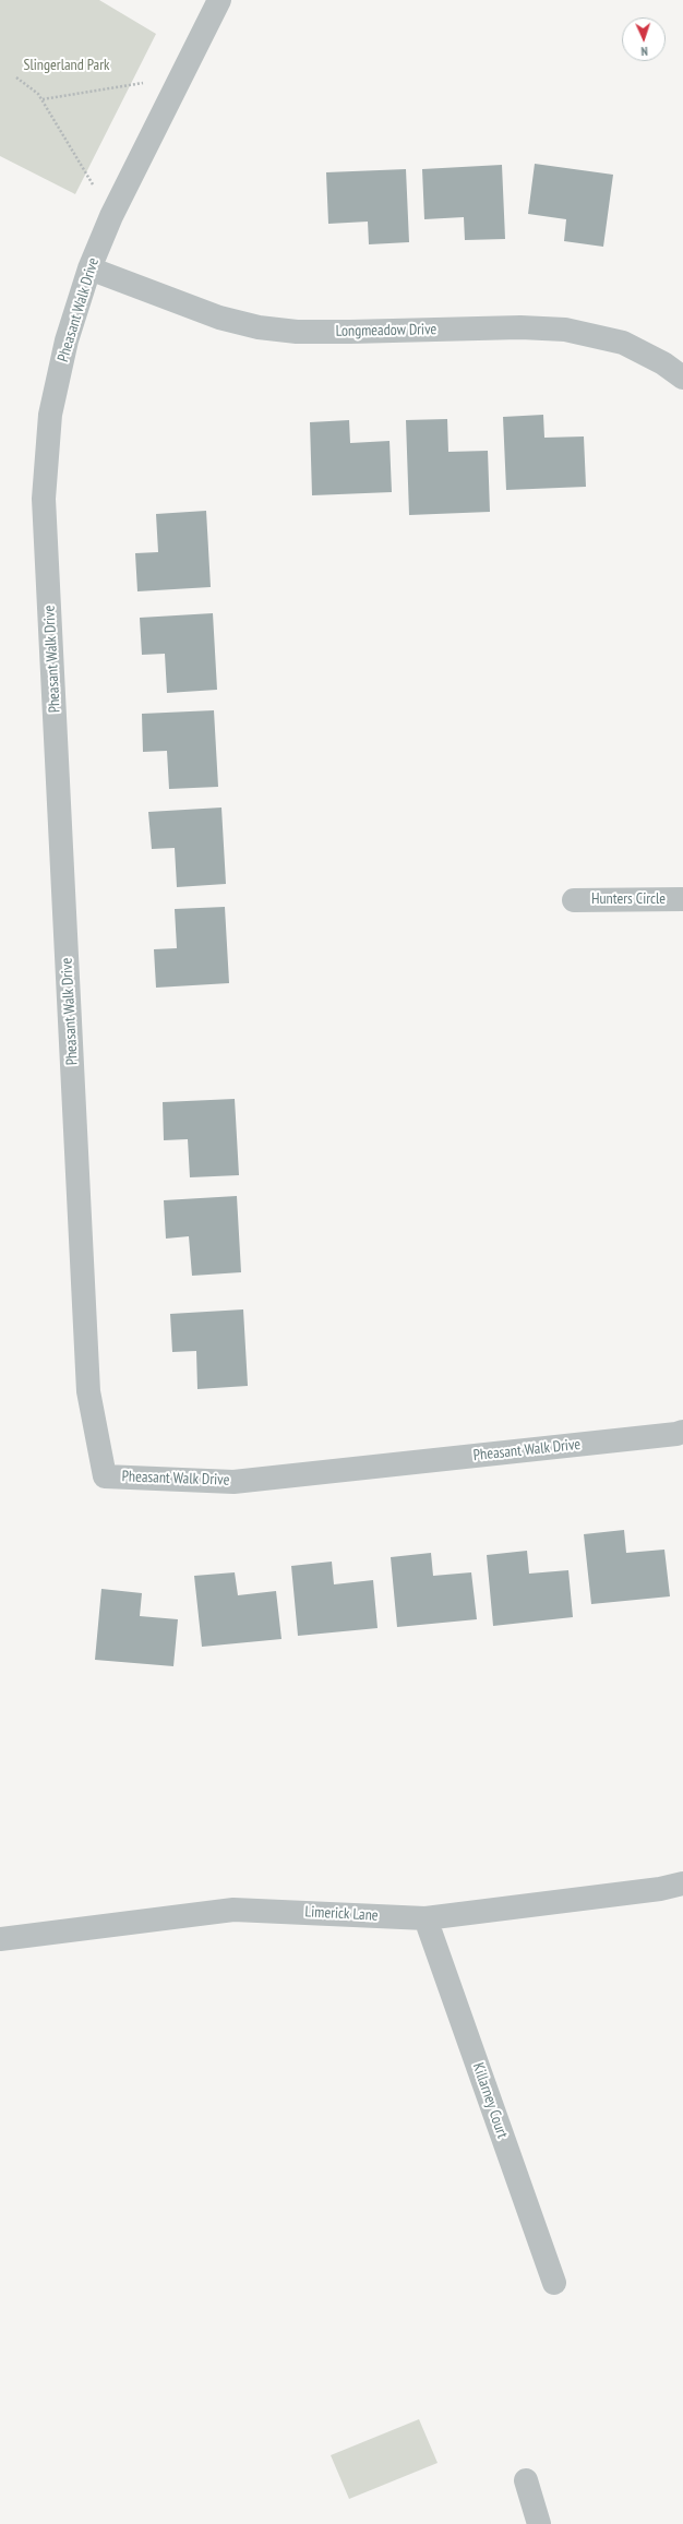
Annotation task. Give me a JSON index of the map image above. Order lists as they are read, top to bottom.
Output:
{
  "streets": {
    "street": [
      "Pheasant Walk Drive",
      "Longmeadow Drive",
      "Hunters Circle",
      "Limerick Lane",
      "Killarney Court"
    ]
  },
  "crossings": [
    ["Pheasant Walk Drive", "Longmeadow Drive"],
    ["Limerick Lane", "Killarney Court"]
  ],
  "parks": ["Slingerland Park"],
  "north": "bottom"
}
